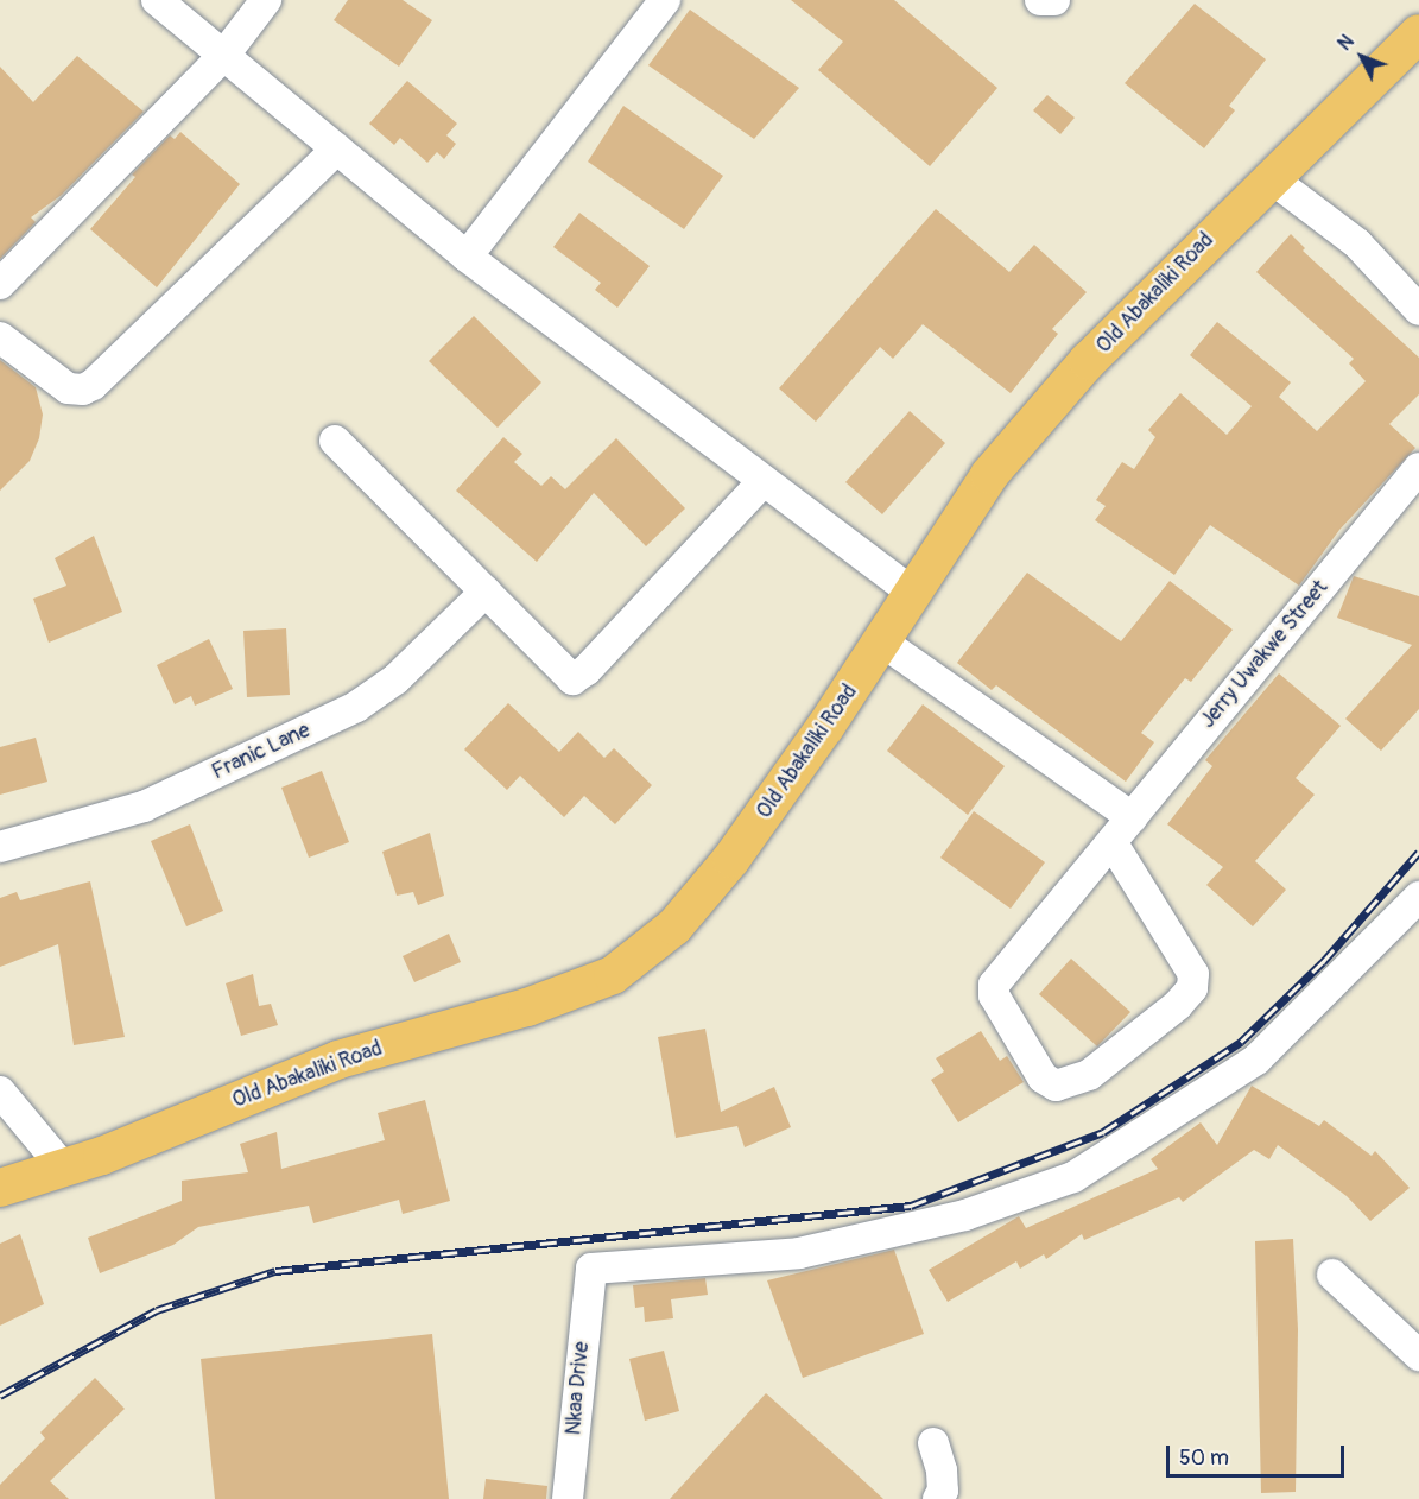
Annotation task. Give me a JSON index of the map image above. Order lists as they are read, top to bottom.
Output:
{
  "streets": {
    "main road": ["Old Abakaliki Road"],
    "street": ["Jerry Uwakwe Street", "Franic Lane", "Nkaa Drive"]
  },
  "scale_bar": "50 m",
  "north": "top left"
}
